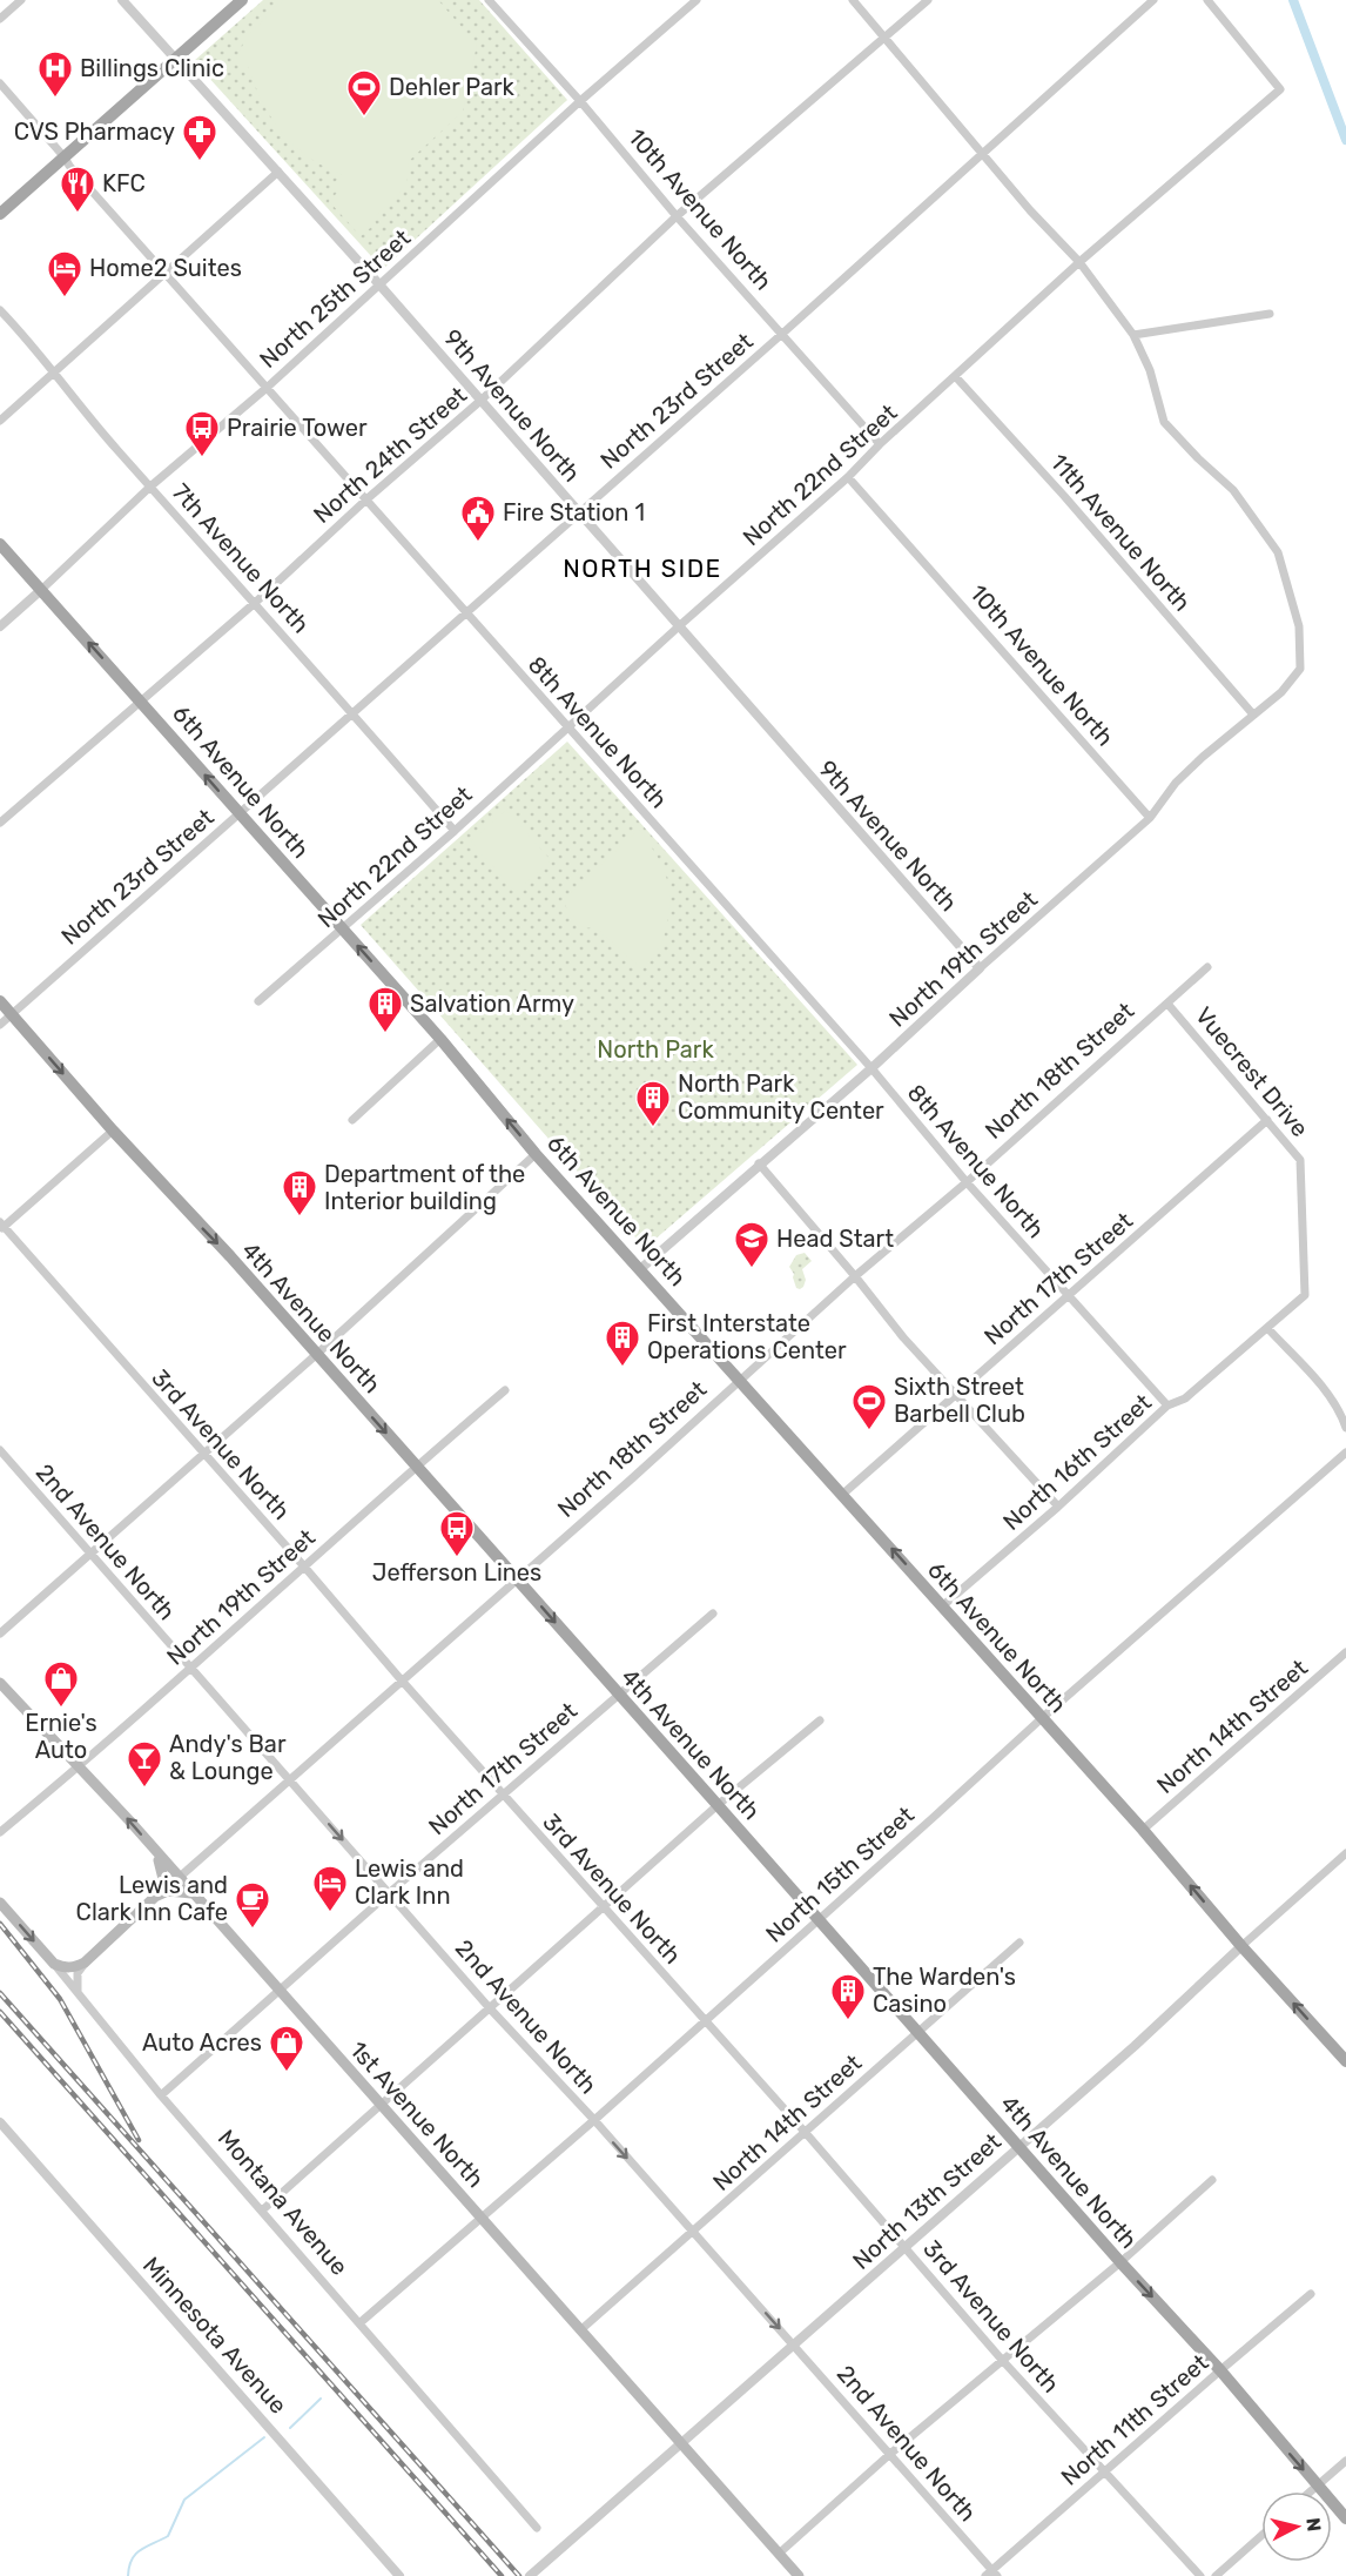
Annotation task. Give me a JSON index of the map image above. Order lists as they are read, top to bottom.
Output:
{
  "streets": {
    "main road": [
      "6th Avenue North",
      "4th Avenue North",
      "1st Avenue North",
      "Montana Avenue"
    ],
    "street": [
      "10th Avenue North",
      "North 25th Street",
      "North 23rd Street",
      "9th Avenue North",
      "North 24th Street",
      "North 22nd Street",
      "11th Avenue North",
      "7th Avenue North",
      "8th Avenue North",
      "North 19th Street",
      "North 18th Street",
      "Vuecrest Drive",
      "North 17th Street",
      "3rd Avenue North",
      "North 16th Street",
      "2nd Avenue North",
      "North 14th Street",
      "North 15th Street",
      "North 13th Street",
      "Minnesota Avenue",
      "North 11th Street"
    ]
  },
  "crossings": [
    ["10th Avenue North", "North 25th Street"],
    ["10th Avenue North", "North 23rd Street"],
    ["10th Avenue North", "North 24th Street"],
    ["10th Avenue North", "North 22nd Street"],
    ["10th Avenue North", "North 19th Street"],
    ["North 25th Street", "9th Avenue North"],
    ["North 25th Street", "7th Avenue North"],
    ["North 25th Street", "8th Avenue North"],
    ["North 25th Street", "6th Avenue North"],
    ["North 23rd Street", "9th Avenue North"],
    ["North 23rd Street", "7th Avenue North"],
    ["North 23rd Street", "8th Avenue North"],
    ["North 23rd Street", "6th Avenue North"],
    ["North 23rd Street", "4th Avenue North"],
    ["9th Avenue North", "North 24th Street"],
    ["9th Avenue North", "North 22nd Street"],
    ["9th Avenue North", "North 19th Street"],
    ["North 24th Street", "7th Avenue North"],
    ["North 24th Street", "8th Avenue North"],
    ["North 24th Street", "6th Avenue North"],
    ["North 22nd Street", "11th Avenue North"],
    ["North 22nd Street", "7th Avenue North"],
    ["North 22nd Street", "8th Avenue North"],
    ["North 22nd Street", "6th Avenue North"],
    ["11th Avenue North", "North 19th Street"],
    ["8th Avenue North", "North 19th Street"],
    ["8th Avenue North", "North 18th Street"],
    ["8th Avenue North", "North 17th Street"],
    ["8th Avenue North", "North 16th Street"],
    ["6th Avenue North", "North 19th Street"],
    ["6th Avenue North", "North 18th Street"],
    ["6th Avenue North", "North 17th Street"],
    ["6th Avenue North", "North 16th Street"],
    ["6th Avenue North", "North 14th Street"],
    ["6th Avenue North", "North 15th Street"],
    ["6th Avenue North", "North 13th Street"],
    ["North 19th Street", "4th Avenue North"],
    ["North 19th Street", "3rd Avenue North"],
    ["North 19th Street", "2nd Avenue North"],
    ["North 19th Street", "1st Avenue North"],
    ["North 18th Street", "Vuecrest Drive"],
    ["North 18th Street", "4th Avenue North"],
    ["North 18th Street", "3rd Avenue North"],
    ["North 18th Street", "2nd Avenue North"],
    ["North 18th Street", "1st Avenue North"],
    ["Vuecrest Drive", "North 17th Street"],
    ["Vuecrest Drive", "North 16th Street"],
    ["North 17th Street", "4th Avenue North"],
    ["North 17th Street", "3rd Avenue North"],
    ["North 17th Street", "2nd Avenue North"],
    ["North 17th Street", "1st Avenue North"],
    ["North 17th Street", "Montana Avenue"],
    ["4th Avenue North", "North 14th Street"],
    ["4th Avenue North", "North 15th Street"],
    ["4th Avenue North", "North 13th Street"],
    ["4th Avenue North", "North 11th Street"],
    ["3rd Avenue North", "North 14th Street"],
    ["3rd Avenue North", "North 15th Street"],
    ["3rd Avenue North", "North 13th Street"],
    ["3rd Avenue North", "North 11th Street"],
    ["2nd Avenue North", "North 14th Street"],
    ["2nd Avenue North", "North 15th Street"],
    ["2nd Avenue North", "North 13th Street"],
    ["2nd Avenue North", "North 11th Street"],
    ["North 14th Street", "1st Avenue North"],
    ["North 15th Street", "1st Avenue North"],
    ["North 15th Street", "Montana Avenue"],
    ["1st Avenue North", "North 13th Street"]
  ],
  "one_way": ["6th Avenue North", "4th Avenue North"],
  "districts": ["NORTH SIDE"],
  "parks": ["North Park"],
  "places": {
    "hospital": ["Billings Clinic"],
    "sports": ["Dehler Park", "Sixth Street Barbell Club"],
    "pharmacy": ["CVS Pharmacy"],
    "restaurant": ["KFC"],
    "hotel": ["Home2 Suites", "Lewis and Clark Inn"],
    "bus stop": ["Prairie Tower", "Jefferson Lines"],
    "public building": ["Fire Station 1"],
    "building": [
      "Salvation Army",
      "North Park Community Center",
      "Department of the Interior building",
      "First Interstate Operations Center",
      "The Warden's Casino"
    ],
    "school or university": ["Head Start"],
    "shop": ["Ernie's Auto", "Auto Acres"],
    "bar": ["Andy's Bar & Lounge"],
    "cafe": ["Lewis and Clark Inn Cafe"]
  },
  "north": "right"
}
